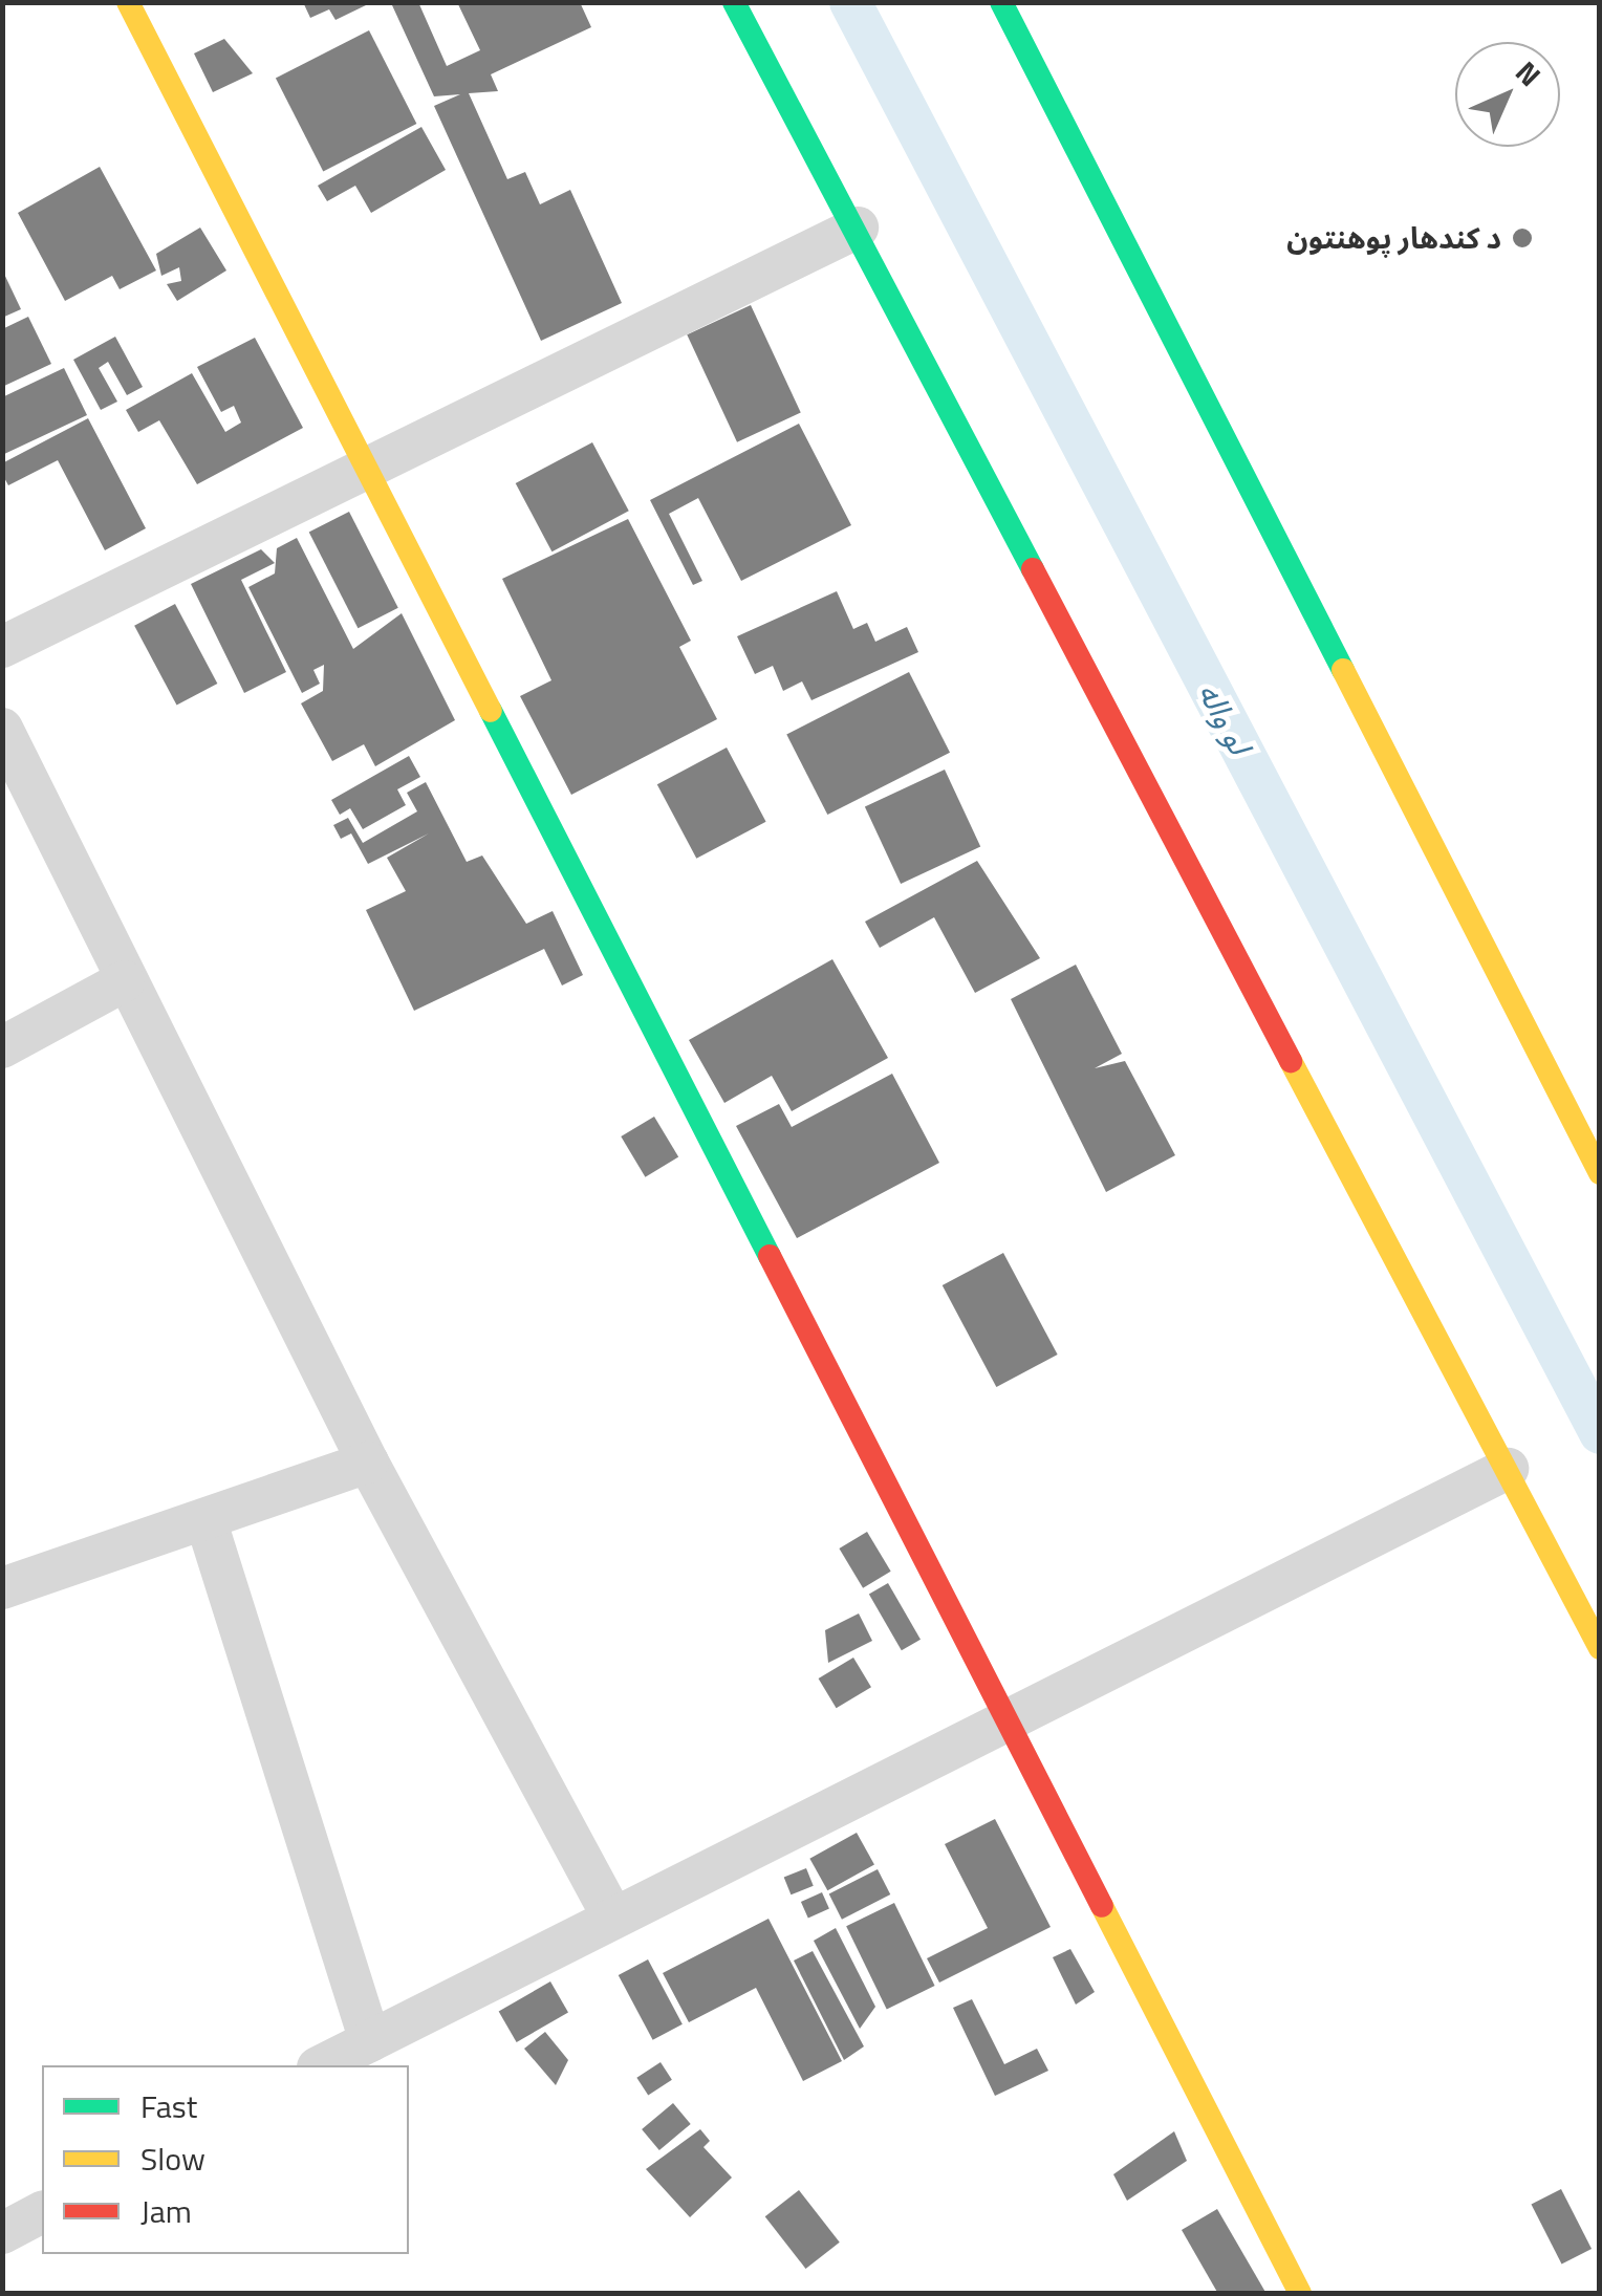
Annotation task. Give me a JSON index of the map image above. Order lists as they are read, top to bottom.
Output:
{
  "water": ["لو واله"],
  "places": ["د کندهار پوهنتون"],
  "legend": ["Fast", "Slow", "Jam"],
  "north": "top right"
}
